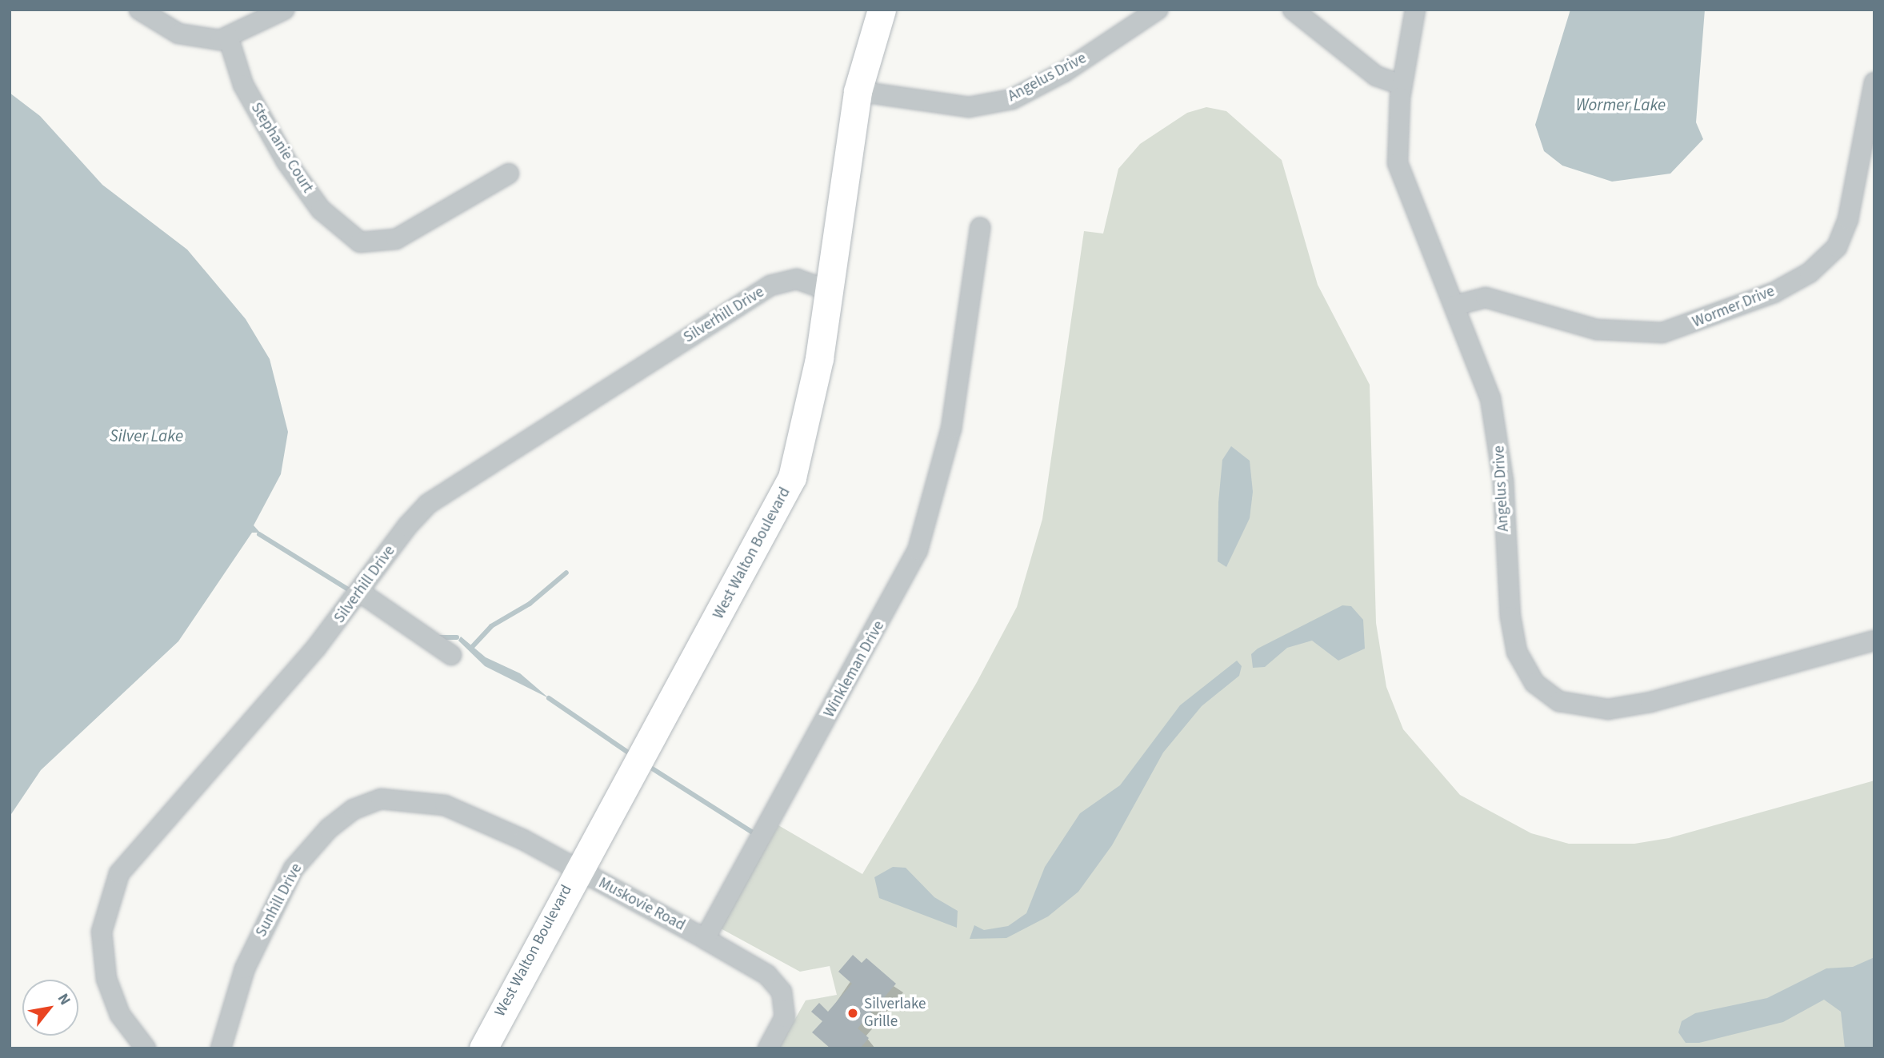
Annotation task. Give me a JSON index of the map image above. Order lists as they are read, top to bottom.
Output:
{
  "streets": {
    "main road": ["West Walton Boulevard"],
    "street": [
      "Angelus Drive",
      "Stephanie Court",
      "Wormer Drive",
      "Silverhill Drive",
      "Winkleman Drive",
      "Sunhill Drive",
      "Muskovie Road"
    ]
  },
  "crossings": [
    ["Angelus Drive", "Wormer Drive"],
    ["Angelus Drive", "West Walton Boulevard"],
    ["Silverhill Drive", "West Walton Boulevard"],
    ["West Walton Boulevard", "Sunhill Drive"],
    ["West Walton Boulevard", "Muskovie Road"],
    ["Winkleman Drive", "Muskovie Road"],
    ["Sunhill Drive", "Muskovie Road"]
  ],
  "water": ["Wormer Lake", "Silver Lake"],
  "places": ["Silverlake Grille"],
  "north": "top right"
}
